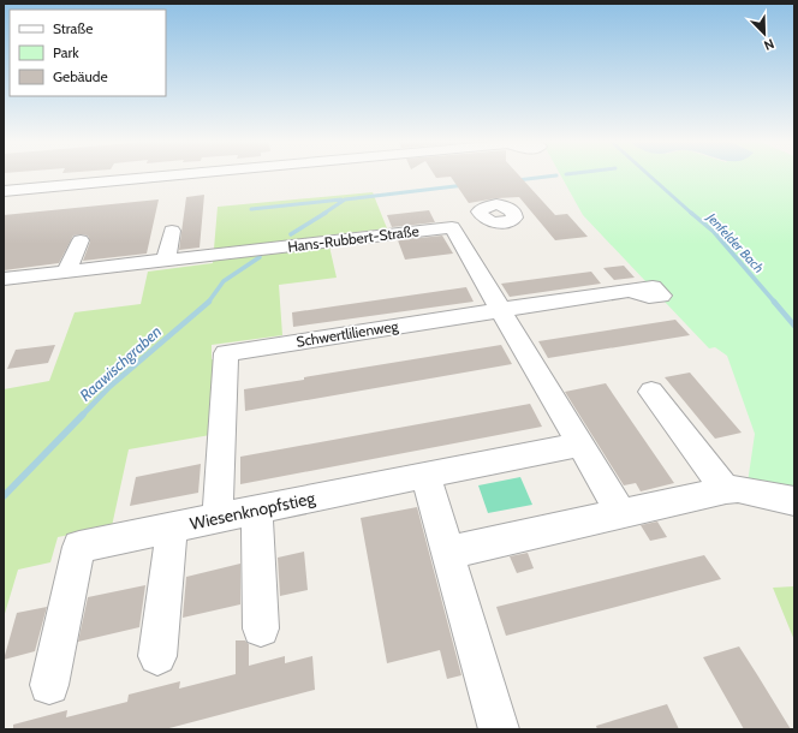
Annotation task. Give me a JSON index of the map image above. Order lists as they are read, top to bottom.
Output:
{
  "streets": {
    "street": ["Hans-Rubbert-Straße", "Schwertlilienweg", "Wiesenknopfstieg"]
  },
  "crossings": [
    ["Schwertlilienweg", "Wiesenknopfstieg"]
  ],
  "water": ["Jenfelder Bach", "Raawischgraben"],
  "legend": ["Straße", "Park", "Gebäude"],
  "north": "bottom right"
}
